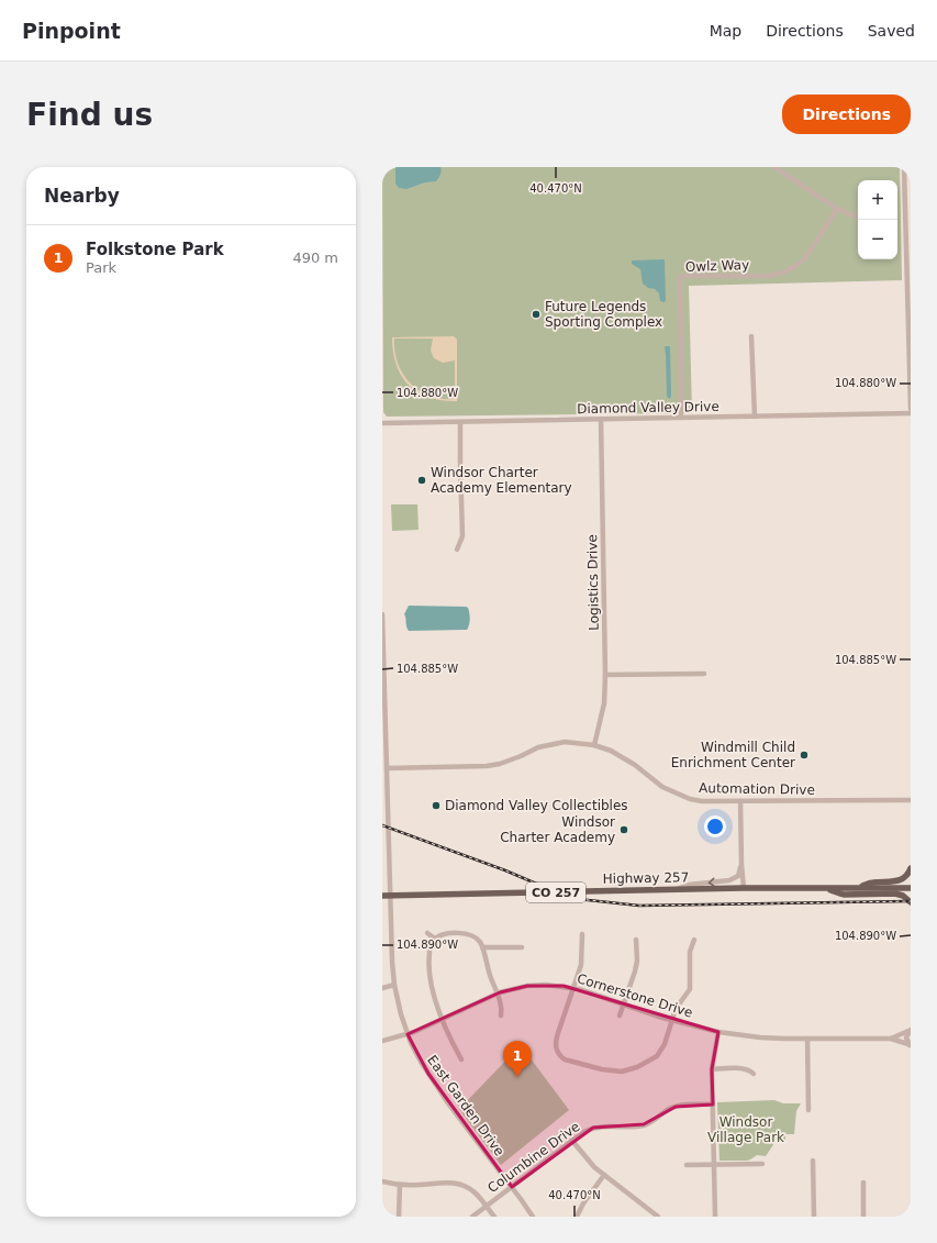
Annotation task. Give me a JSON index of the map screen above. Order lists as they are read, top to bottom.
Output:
{
  "streets": {
    "main road": ["Highway 257", "CO 257"],
    "street": [
      "Owlz Way",
      "Diamond Valley Drive",
      "Logistics Drive",
      "Automation Drive",
      "Cornerstone Drive",
      "East Garden Drive",
      "Columbine Drive"
    ]
  },
  "crossings": [
    ["Owlz Way", "Diamond Valley Drive"],
    ["Diamond Valley Drive", "Logistics Drive"],
    ["Logistics Drive", "Automation Drive"],
    ["Automation Drive", "East Garden Drive"],
    ["Highway 257", "East Garden Drive"],
    ["Cornerstone Drive", "East Garden Drive"],
    ["East Garden Drive", "Columbine Drive"]
  ],
  "parks": ["Windsor Village Park"],
  "places": [
    "Future Legends Sporting Complex",
    "Windsor Charter Academy Elementary",
    "Windmill Child Enrichment Center",
    "Diamond Valley Collectibles",
    "Windsor Charter Academy"
  ],
  "page": {
    "header": "Pinpoint",
    "nav": ["Map", "Directions", "Saved"],
    "buttons": "Directions",
    "title": "Find us",
    "heading": "Nearby",
    "map_buttons": ["+", "−"],
    "list": [
      {
        "mark": "1",
        "name": "Folkstone Park",
        "note": "Park",
        "value": "490 m"
      }
    ],
    "pins": "1"
  },
  "coordinates": [
    "40.470°N",
    "104.880°W",
    "104.885°W",
    "104.890°W"
  ]
}
